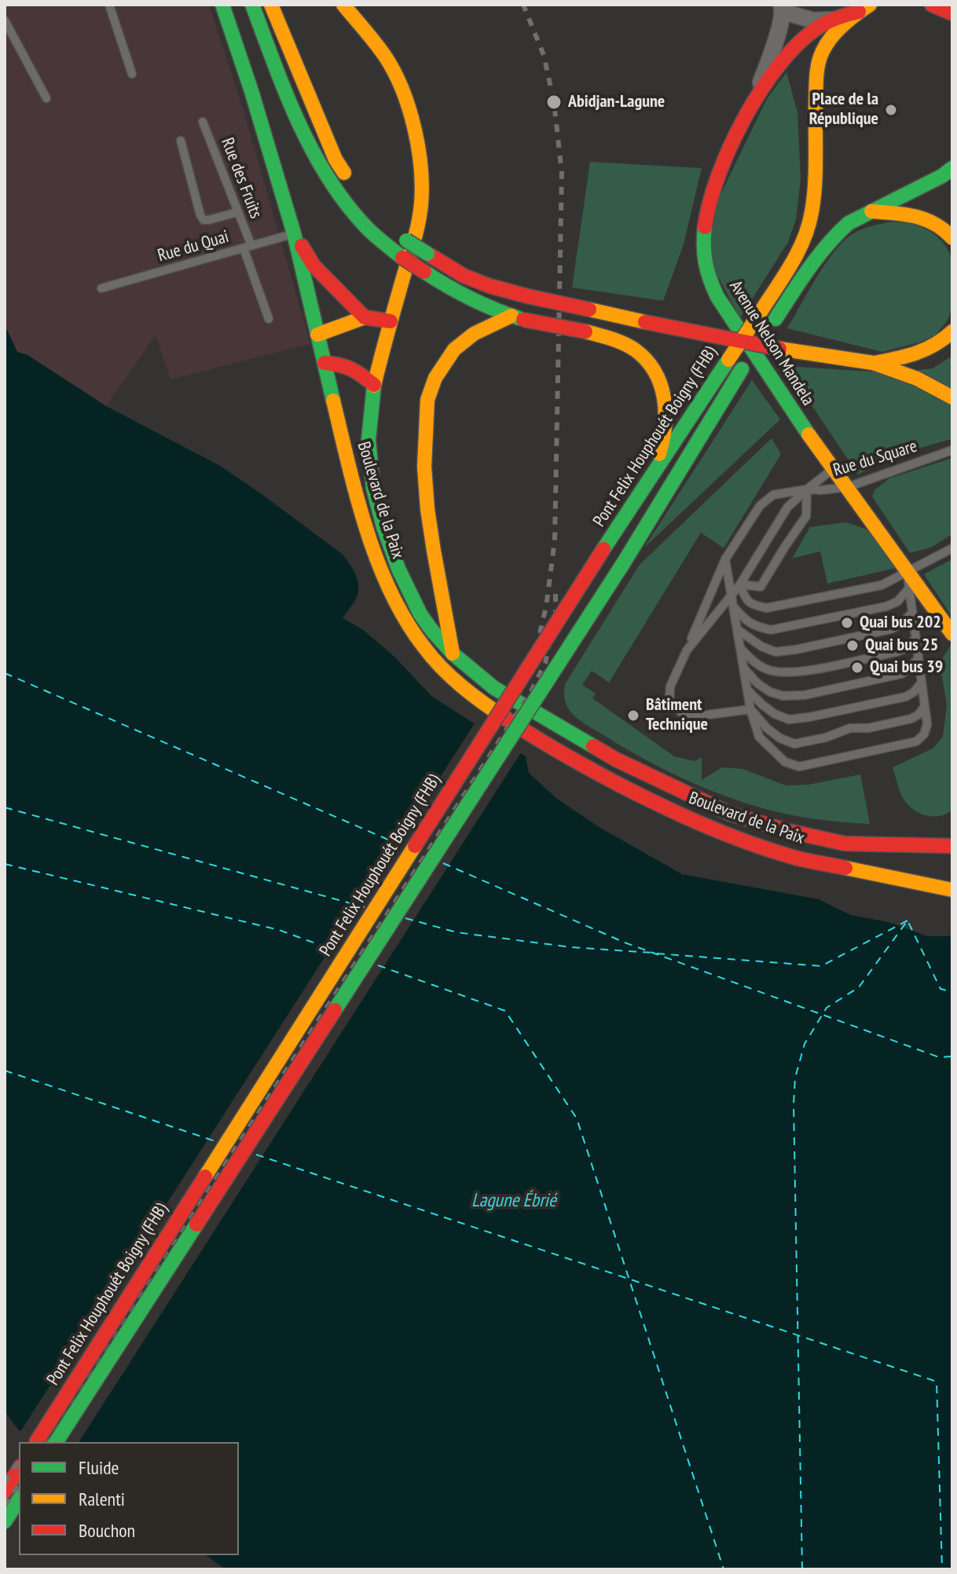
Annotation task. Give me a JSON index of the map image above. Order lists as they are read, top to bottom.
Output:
{
  "streets": {
    "main road": ["Avenue Nelson Mandela", "Pont Felix Houphouét Boigny (FHB)", "Boulevard de la Paix"],
    "lane": ["Rue des Fruits", "Rue du Quai", "Rue du Square"]
  },
  "crossings": [
    ["Rue des Fruits", "Rue du Quai"],
    ["Rue du Quai", "Boulevard de la Paix"],
    ["Avenue Nelson Mandela", "Rue du Square"]
  ],
  "water": ["Lagune Ébrié"],
  "places": [
    "Abidjan-Lagune",
    "Place de la République",
    "Quai bus 202",
    "Quai bus 25",
    "Quai bus 39",
    "Bâtiment Technique"
  ],
  "legend": ["Fluide", "Ralenti", "Bouchon"]
}
